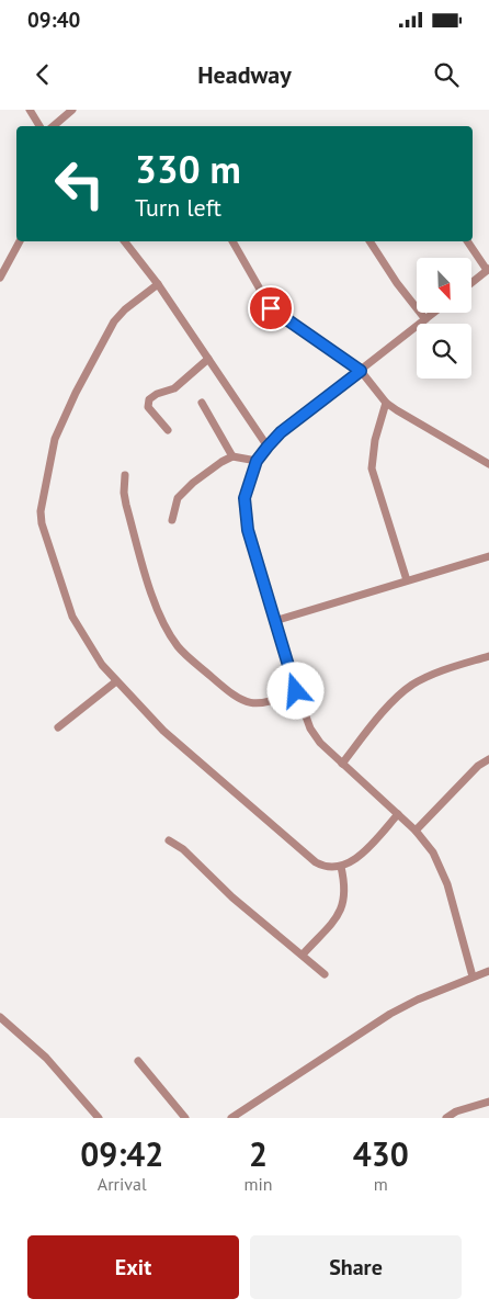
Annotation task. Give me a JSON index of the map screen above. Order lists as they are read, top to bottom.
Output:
{
  "north": "bottom right",
  "page": {
    "status": "09:40",
    "header": "Headway",
    "turn": ["330 m", "Turn left"],
    "eta": [
      "09:42",
      "Arrival",
      "2",
      "min",
      "430",
      "m"
    ],
    "buttons": ["Exit", "Share"]
  }
}
